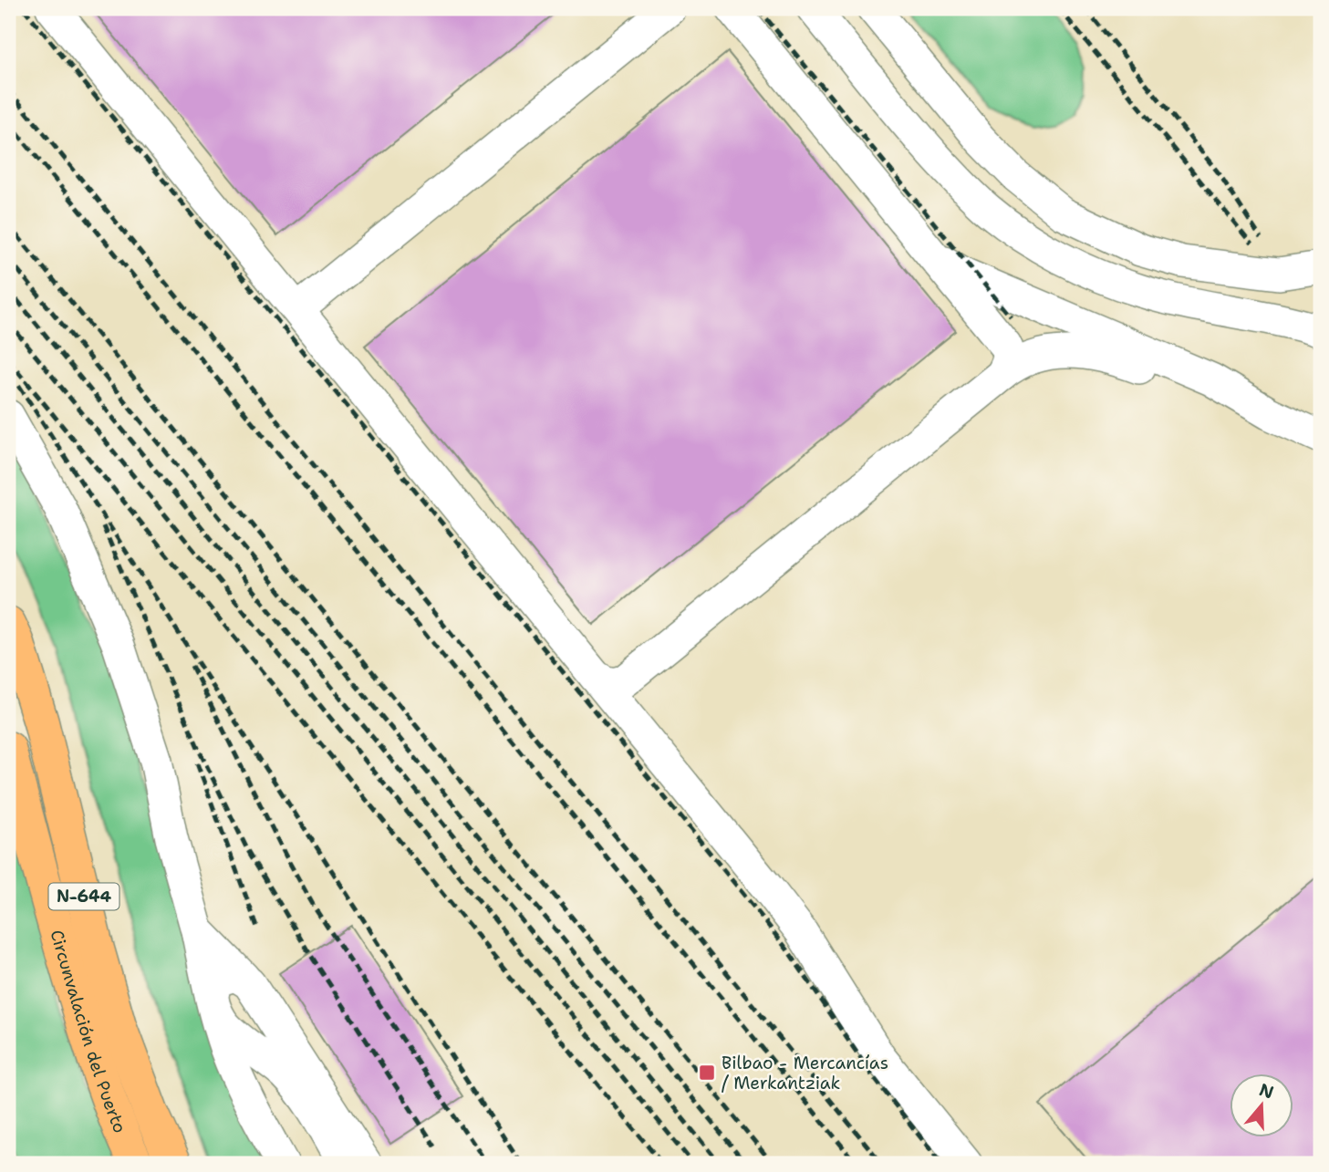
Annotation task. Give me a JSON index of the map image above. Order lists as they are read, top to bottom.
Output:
{
  "streets": {
    "highway": ["N-644", "Circunvalación del Puerto"]
  },
  "places": {
    "transit": ["Bilbao - Mercancías / Merkantziak"]
  },
  "north": "top"
}
